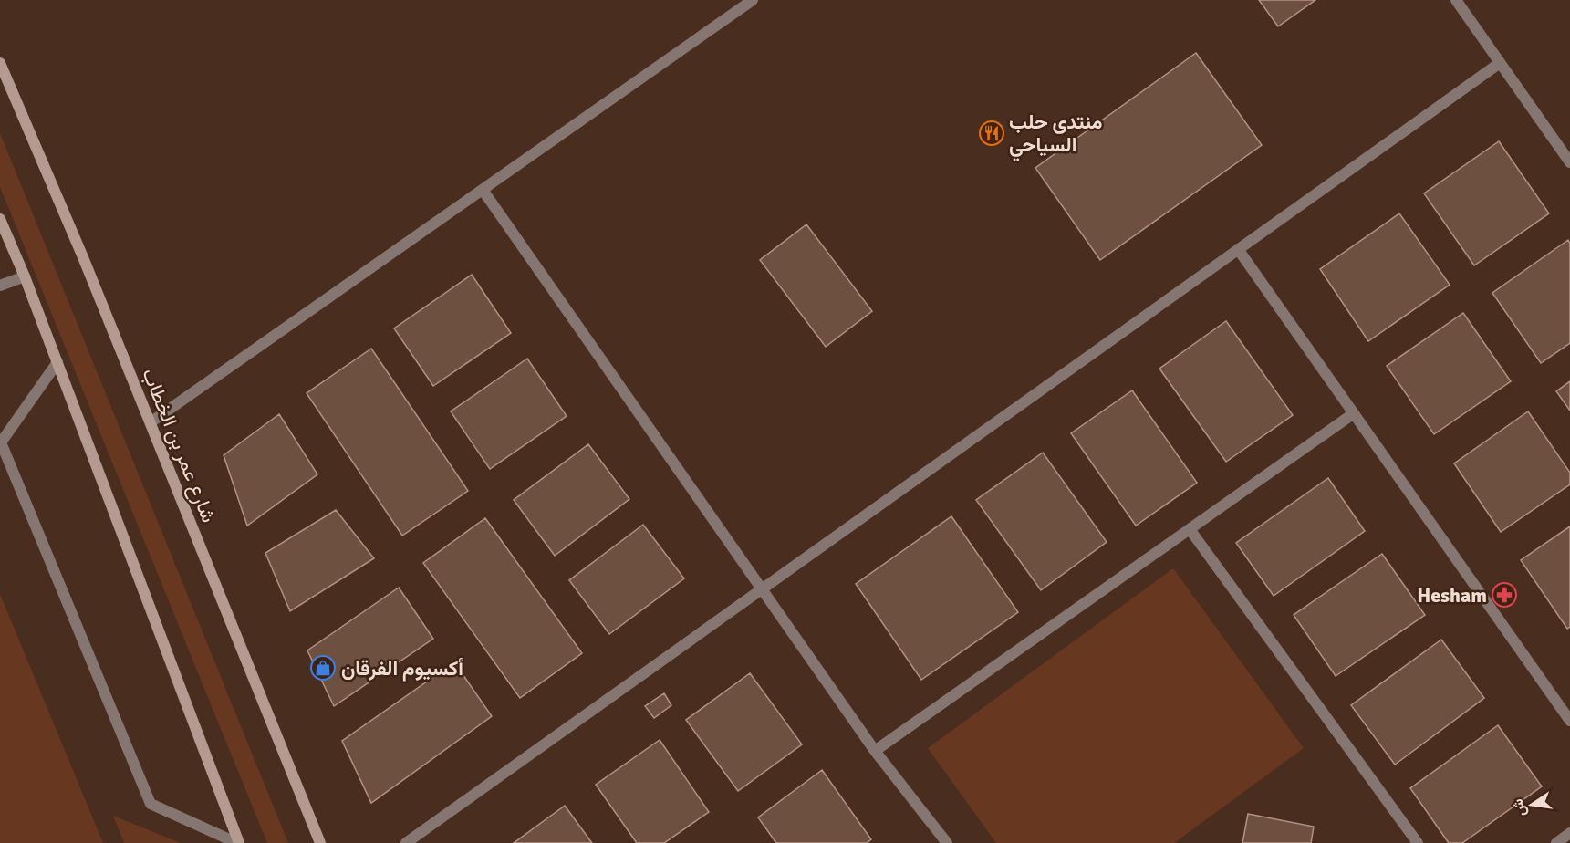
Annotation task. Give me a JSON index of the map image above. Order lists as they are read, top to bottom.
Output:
{
  "streets": {
    "street": ["شارع عمر بن الخطاب"]
  },
  "places": {
    "restaurant": ["منتدى حلب السياحي"],
    "pharmacy": ["Hesham"],
    "shop": ["أكسيوم الفرقان"]
  },
  "north": "left"
}
